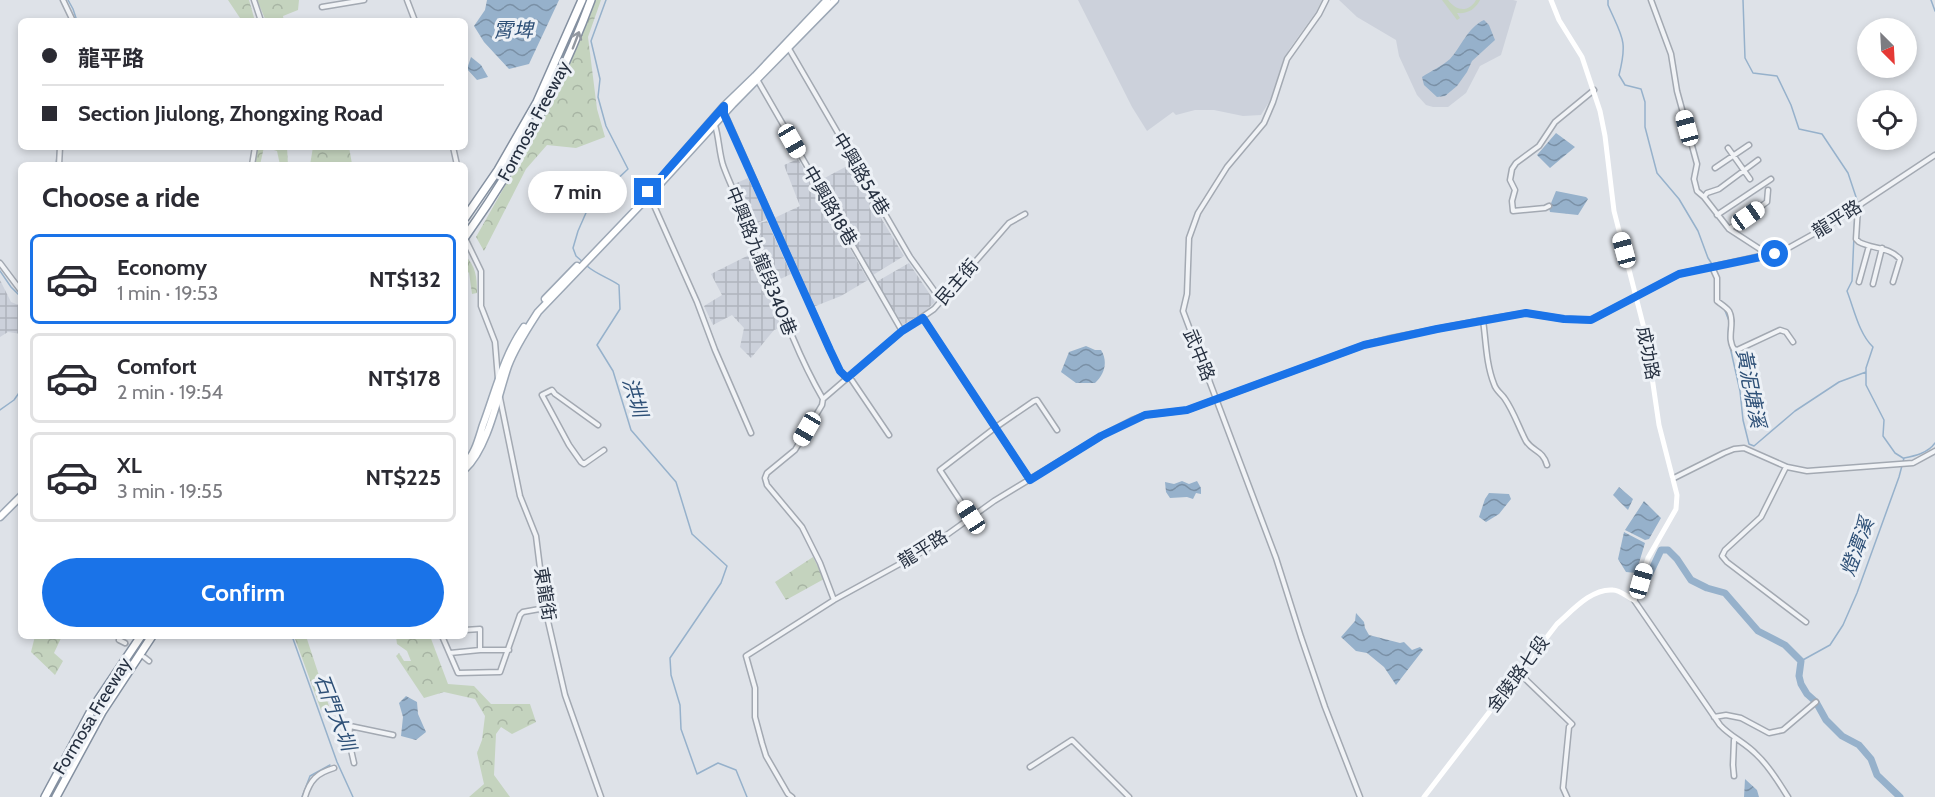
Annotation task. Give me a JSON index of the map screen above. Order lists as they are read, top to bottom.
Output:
{
  "streets": {
    "highway": ["Formosa Freeway"],
    "street": [
      "中興路54巷",
      "中興路18巷",
      "龍平路",
      "中興路九龍段340巷",
      "民主街",
      "成功路",
      "武中路",
      "東龍街",
      "金陵路七段"
    ]
  },
  "crossings": [
    ["中興路54巷", "民主街"],
    ["中興路18巷", "民主街"],
    ["龍平路", "民主街"],
    ["龍平路", "成功路"],
    ["龍平路", "武中路"],
    ["中興路九龍段340巷", "民主街"],
    ["成功路", "金陵路七段"]
  ],
  "water": [
    "霄埤",
    "黃泥塘溪",
    "洪圳",
    "燈潭溪",
    "石門大圳"
  ],
  "north": "bottom right",
  "page": {
    "banner": ["龍平路", "Section Jiulong, Zhongxing Road"],
    "heading": "Choose a ride",
    "bubble": "7 min",
    "list": [
      {
        "name": "Economy",
        "note": "1 min · 19:53",
        "value": "NT$132"
      },
      {
        "name": "Comfort",
        "note": "2 min · 19:54",
        "value": "NT$178"
      },
      {
        "name": "XL",
        "note": "3 min · 19:55",
        "value": "NT$225"
      }
    ],
    "buttons": "Confirm"
  }
}
